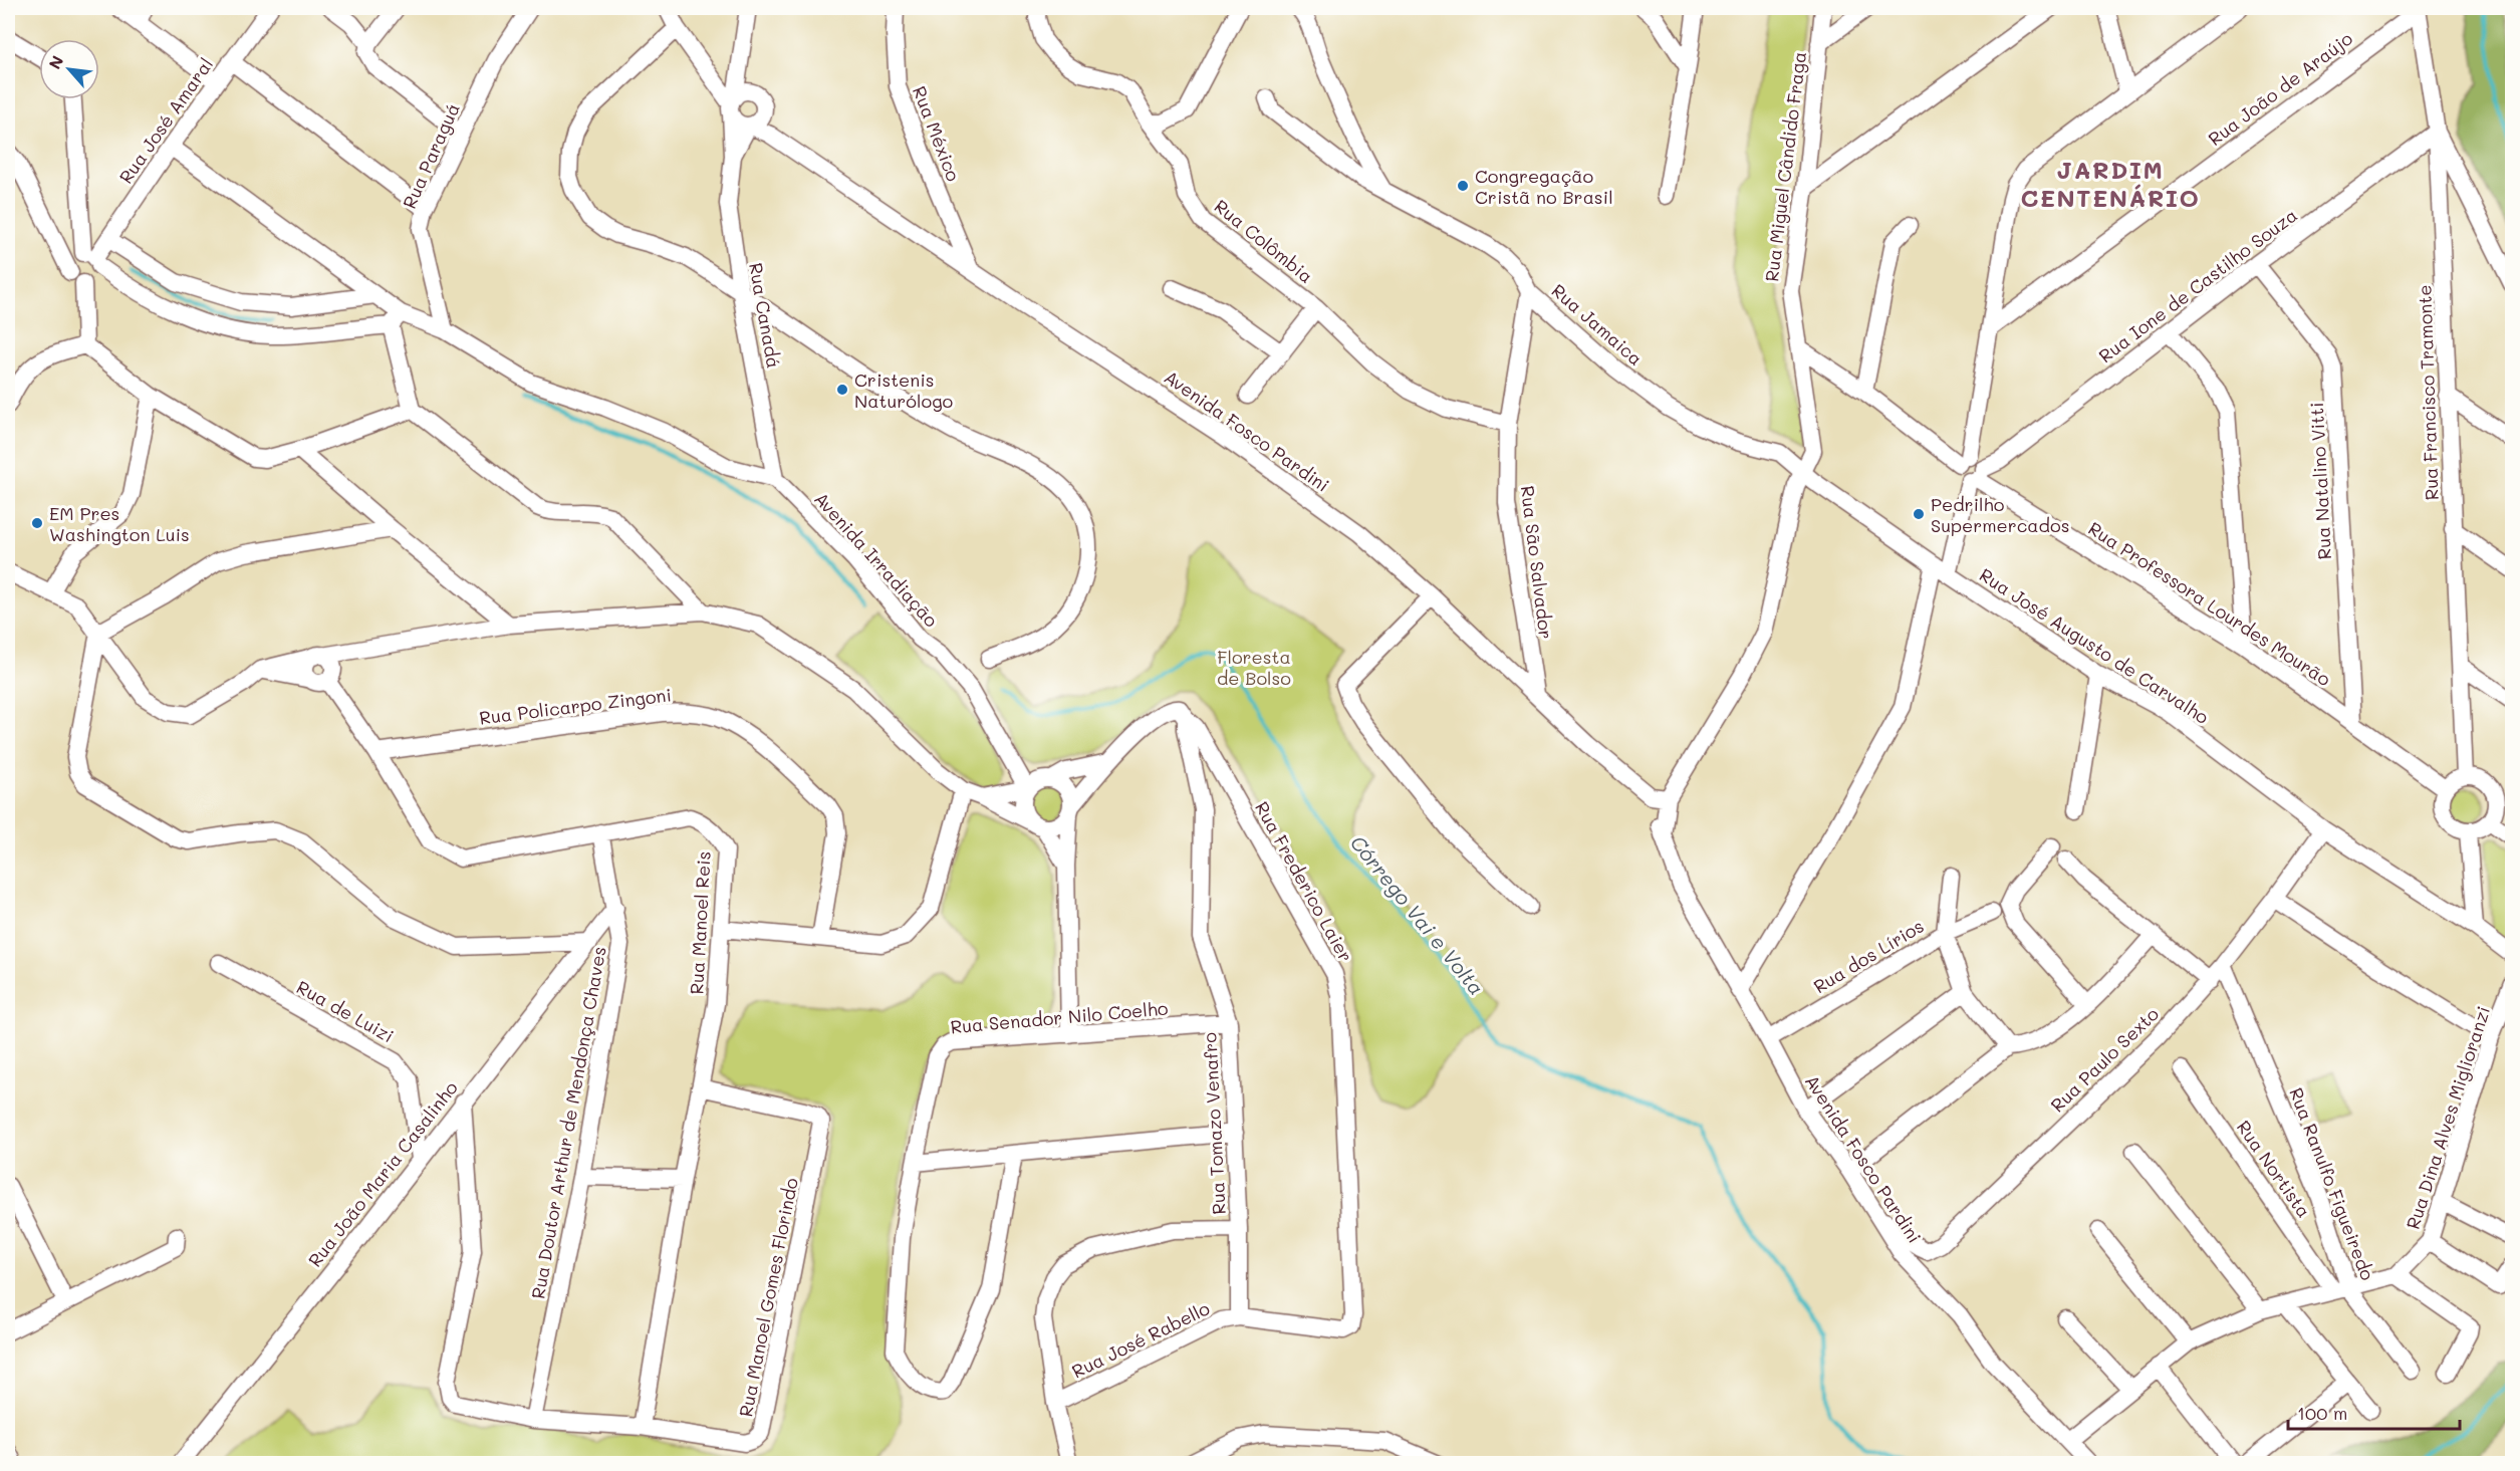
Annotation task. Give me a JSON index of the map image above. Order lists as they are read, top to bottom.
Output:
{
  "streets": {
    "street": [
      "Rua João de Araújo",
      "Rua José Amaral",
      "Rua México",
      "Rua Paraguá",
      "Rua Miguel Cândido Fraga",
      "Rua Colômbia",
      "Rua Ione de Castilho Souza",
      "Rua Canadá",
      "Rua Jamaica",
      "Rua Francisco Tramonte",
      "Avenida Fosco Pardini",
      "Rua Natalino Vitti",
      "Avenida Irradiação",
      "Rua São Salvador",
      "Rua Professora Lourdes Mourão",
      "Rua José Augusto de Carvalho",
      "Rua Policarpo Zingoni",
      "Rua Frederico Laier",
      "Rua Manoel Reis",
      "Rua dos Lírios",
      "Rua de Luizi",
      "Rua Senador Nilo Coelho",
      "Rua Paulo Sexto",
      "Rua Dina Alves Miglioranzi",
      "Rua Doutor Arthur de Mendonça Chaves",
      "Rua Tomazo Venafro",
      "Rua Nortista",
      "Rua João Maria Casalinho",
      "Rua Ranulfo Figueiredo",
      "Rua Manoel Gomes Florindo",
      "Rua José Rabello"
    ]
  },
  "crossings": [
    ["Rua João de Araújo", "Rua Francisco Tramonte"],
    ["Rua México", "Avenida Fosco Pardini"],
    ["Rua Miguel Cândido Fraga", "Rua Jamaica"],
    ["Rua Miguel Cândido Fraga", "Rua José Augusto de Carvalho"],
    ["Rua Colômbia", "Rua São Salvador"],
    ["Rua Ione de Castilho Souza", "Rua Francisco Tramonte"],
    ["Rua Ione de Castilho Souza", "Rua Natalino Vitti"],
    ["Rua Ione de Castilho Souza", "Rua Professora Lourdes Mourão"],
    ["Rua Canadá", "Avenida Irradiação"],
    ["Rua Jamaica", "Rua São Salvador"],
    ["Rua Jamaica", "Rua José Augusto de Carvalho"],
    ["Rua Francisco Tramonte", "Rua Professora Lourdes Mourão"],
    ["Avenida Fosco Pardini", "Rua São Salvador"],
    ["Avenida Fosco Pardini", "Rua dos Lírios"],
    ["Avenida Fosco Pardini", "Rua Paulo Sexto"],
    ["Avenida Fosco Pardini", "Rua Dina Alves Miglioranzi"],
    ["Rua Natalino Vitti", "Rua Professora Lourdes Mourão"],
    ["Rua José Augusto de Carvalho", "Rua Paulo Sexto"],
    ["Rua Policarpo Zingoni", "Rua Manoel Reis"],
    ["Rua Frederico Laier", "Rua Tomazo Venafro"],
    ["Rua Frederico Laier", "Rua José Rabello"],
    ["Rua Manoel Reis", "Rua Doutor Arthur de Mendonça Chaves"],
    ["Rua Manoel Reis", "Rua Manoel Gomes Florindo"],
    ["Rua de Luizi", "Rua João Maria Casalinho"],
    ["Rua Senador Nilo Coelho", "Rua Tomazo Venafro"],
    ["Rua Paulo Sexto", "Rua Ranulfo Figueiredo"],
    ["Rua Dina Alves Miglioranzi", "Rua Nortista"],
    ["Rua Dina Alves Miglioranzi", "Rua Ranulfo Figueiredo"],
    ["Rua Doutor Arthur de Mendonça Chaves", "Rua João Maria Casalinho"],
    ["Rua Doutor Arthur de Mendonça Chaves", "Rua Manoel Gomes Florindo"],
    ["Rua Tomazo Venafro", "Rua José Rabello"],
    ["Rua Nortista", "Rua Ranulfo Figueiredo"],
    ["Rua João Maria Casalinho", "Rua Manoel Gomes Florindo"]
  ],
  "districts": ["JARDIM CENTENÁRIO"],
  "water": ["Córrego Vai e Volta"],
  "parks": ["Floresta de Bolso"],
  "places": [
    "Congregação Cristã no Brasil",
    "Cristenis Naturólogo",
    "Pedrilho Supermercados",
    "EM Pres Washington Luis"
  ],
  "scale_bar": "100 m",
  "north": "top left"
}
